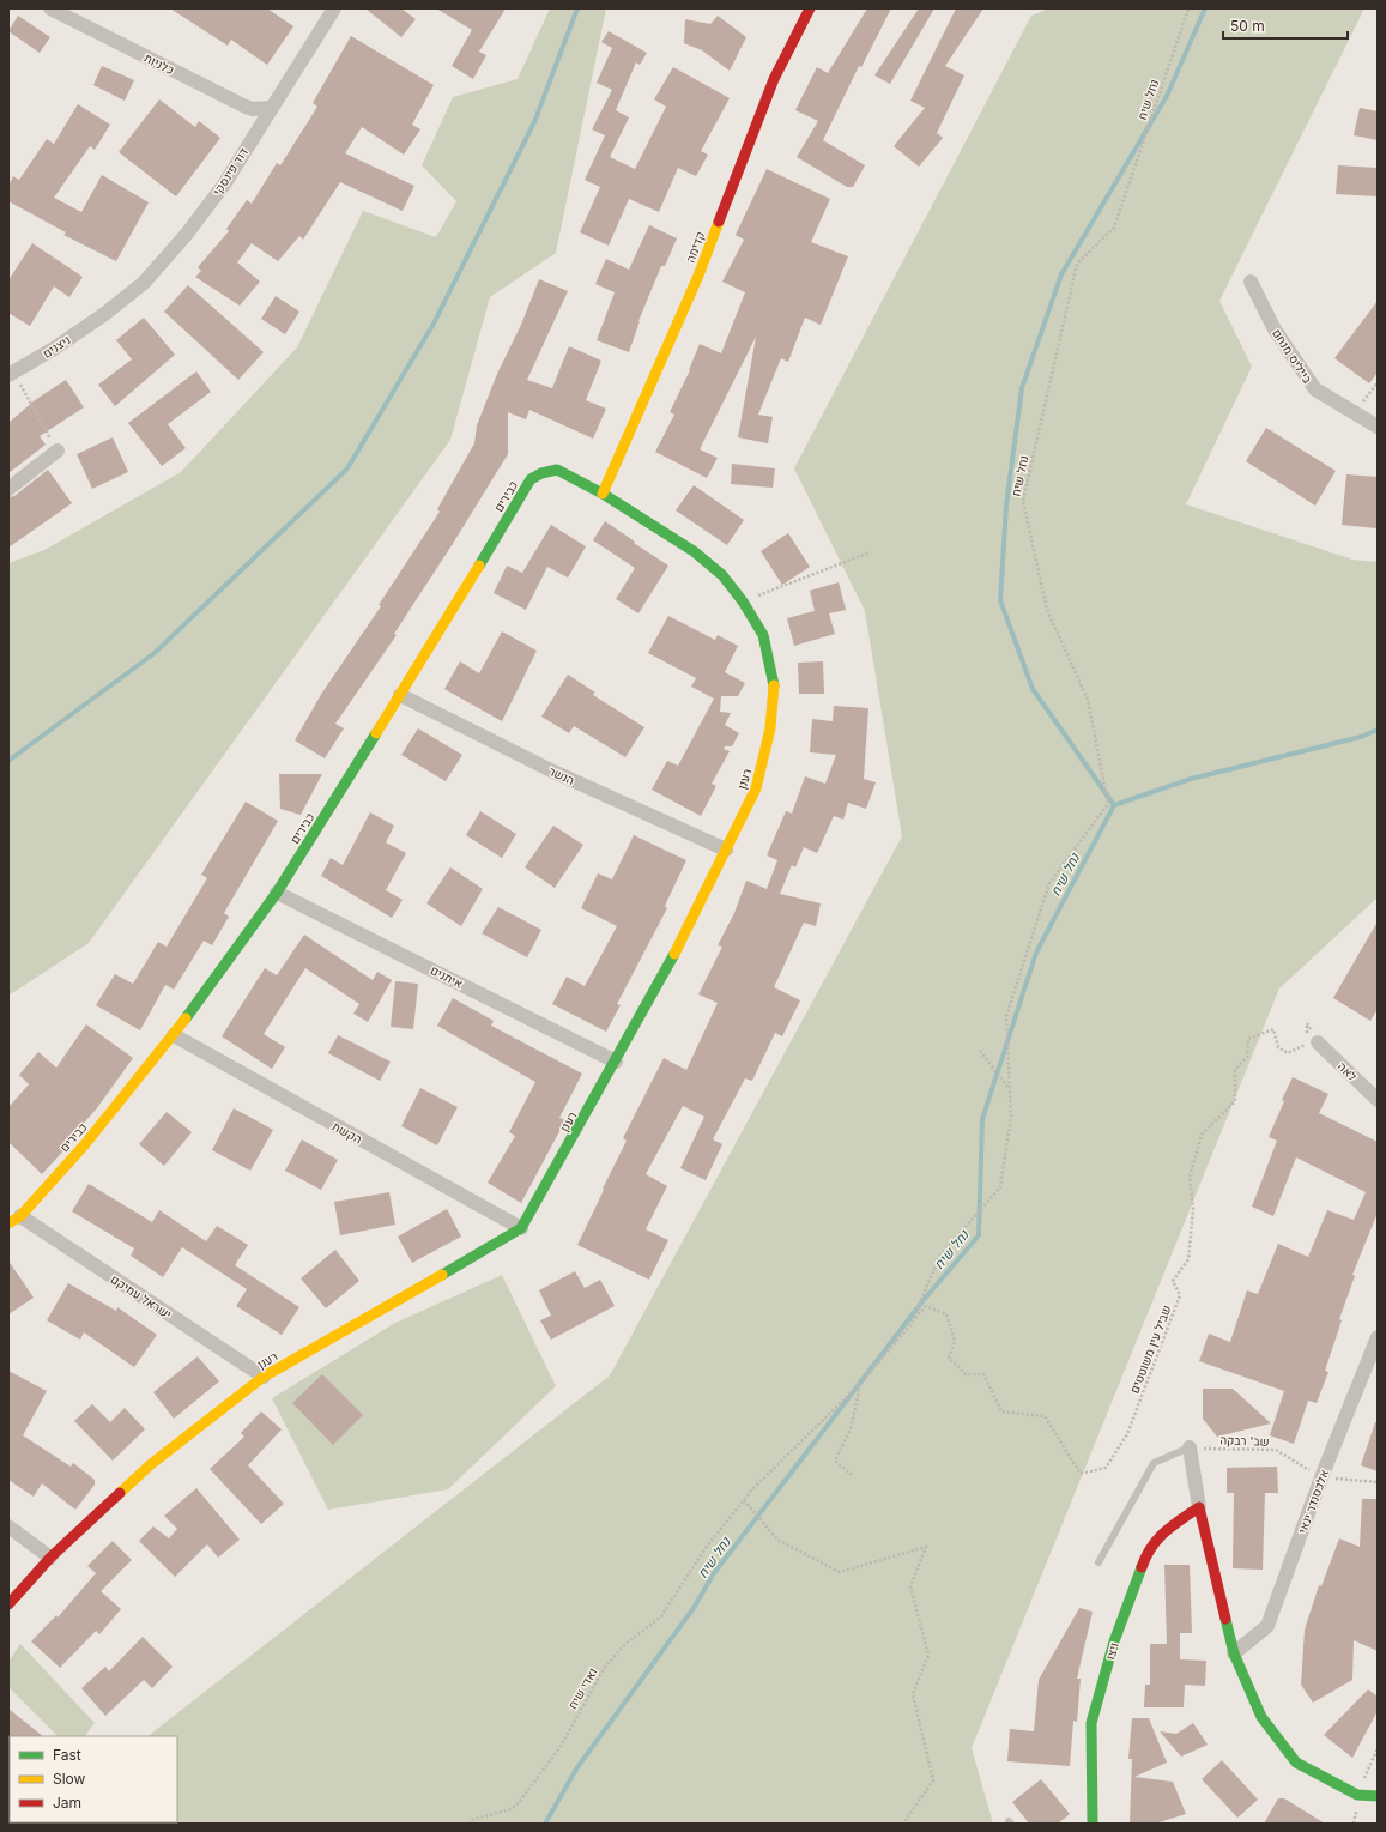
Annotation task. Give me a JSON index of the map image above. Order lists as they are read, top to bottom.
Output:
{
  "streets": {
    "street": [
      "כלניות",
      "דוד פינסקי",
      "קדימה",
      "ניצנים",
      "בייליס מנחם",
      "כבירים",
      "הנשר",
      "רענן",
      "איתנים",
      "לאה",
      "הקשת",
      "ישראל עמיקם",
      "אלכסנדר ינאי",
      "ויצו"
    ],
    "path": [
      "נחל שיח",
      "שביל עין משוטטים",
      "שב' רבקה",
      "ואדי שיח"
    ]
  },
  "crossings": [
    ["כלניות", "דוד פינסקי"],
    ["נחל שיח", "שביל עין משוטטים"],
    ["נחל שיח", "ואדי שיח"],
    ["דוד פינסקי", "ניצנים"],
    ["קדימה", "כבירים"],
    ["קדימה", "רענן"],
    ["כבירים", "הנשר"],
    ["כבירים", "רענן"],
    ["כבירים", "איתנים"],
    ["כבירים", "הקשת"],
    ["כבירים", "ישראל עמיקם"],
    ["הנשר", "רענן"],
    ["רענן", "איתנים"],
    ["רענן", "הקשת"],
    ["רענן", "ישראל עמיקם"],
    ["לאה", "שביל עין משוטטים"],
    ["שב' רבקה", "אלכסנדר ינאי"]
  ],
  "water": ["נחל שיח"],
  "legend": ["Fast", "Slow", "Jam"],
  "scale_bar": "50 m"
}
